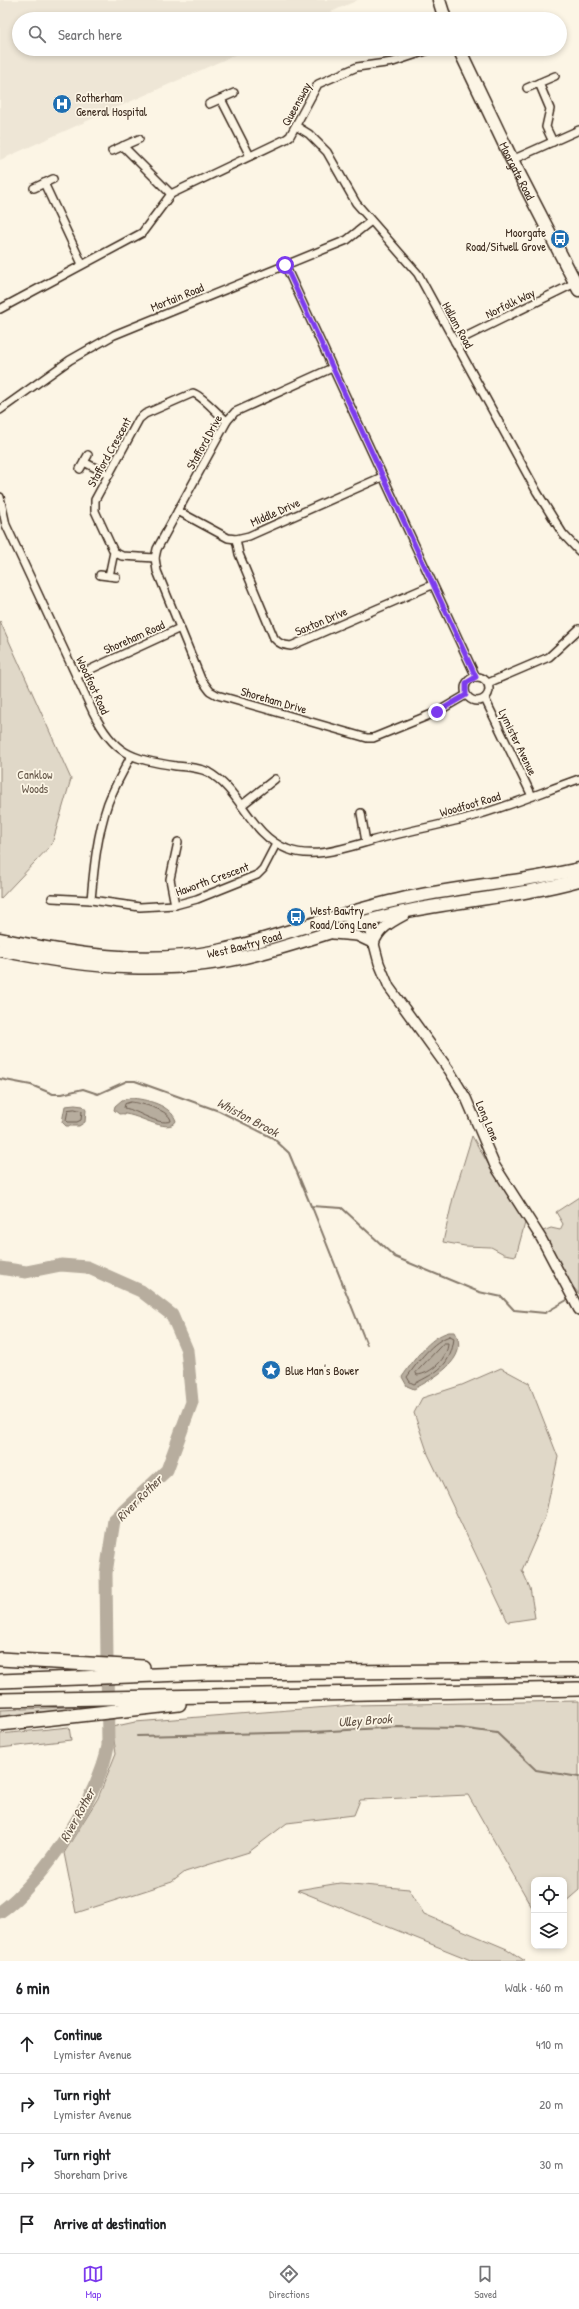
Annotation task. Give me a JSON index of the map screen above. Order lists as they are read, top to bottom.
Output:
{
  "streets": {
    "main road": ["Moorgate Road", "West Bawtry Road"],
    "street": [
      "Queensway",
      "Mortain Road",
      "Norfolk Way",
      "Hallam Road",
      "Stafford Drive",
      "Stafford Crescent",
      "Middle Drive",
      "Saxton Drive",
      "Shoreham Road",
      "Woodfoot Road",
      "Shoreham Drive",
      "Lymister Avenue",
      "Haworth Crescent",
      "Long Lane"
    ]
  },
  "crossings": [
    ["Queensway", "Hallam Road"],
    ["Moorgate Road", "Norfolk Way"],
    ["Mortain Road", "Hallam Road"],
    ["Norfolk Way", "Hallam Road"],
    ["Stafford Drive", "Stafford Crescent"],
    ["Stafford Drive", "Shoreham Drive"],
    ["Middle Drive", "Saxton Drive"],
    ["Shoreham Road", "Woodfoot Road"],
    ["Shoreham Road", "Shoreham Drive"],
    ["Woodfoot Road", "Lymister Avenue"],
    ["Woodfoot Road", "Haworth Crescent"],
    ["Shoreham Drive", "Lymister Avenue"],
    ["West Bawtry Road", "Long Lane"]
  ],
  "water": ["Whiston Brook", "River Rother", "Ulley Brook"],
  "parks": ["Canklow Woods"],
  "places": {
    "hospital": ["Rotherham General Hospital"],
    "bus stop": ["Moorgate Road/Sitwell Grove", "West Bawtry Road/Long Lane"],
    "place": ["Blue Man's Bower"]
  },
  "page": {
    "search": "Search here",
    "heading": ["6 min", "Walk · 460 m"],
    "list": [
      ["Continue", "Lymister Avenue", "410 m"],
      ["Turn right", "Lymister Avenue", "20 m"],
      ["Turn right", "Shoreham Drive", "30 m"],
      "Arrive at destination"
    ],
    "nav": ["Map", "Directions", "Saved"]
  }
}
